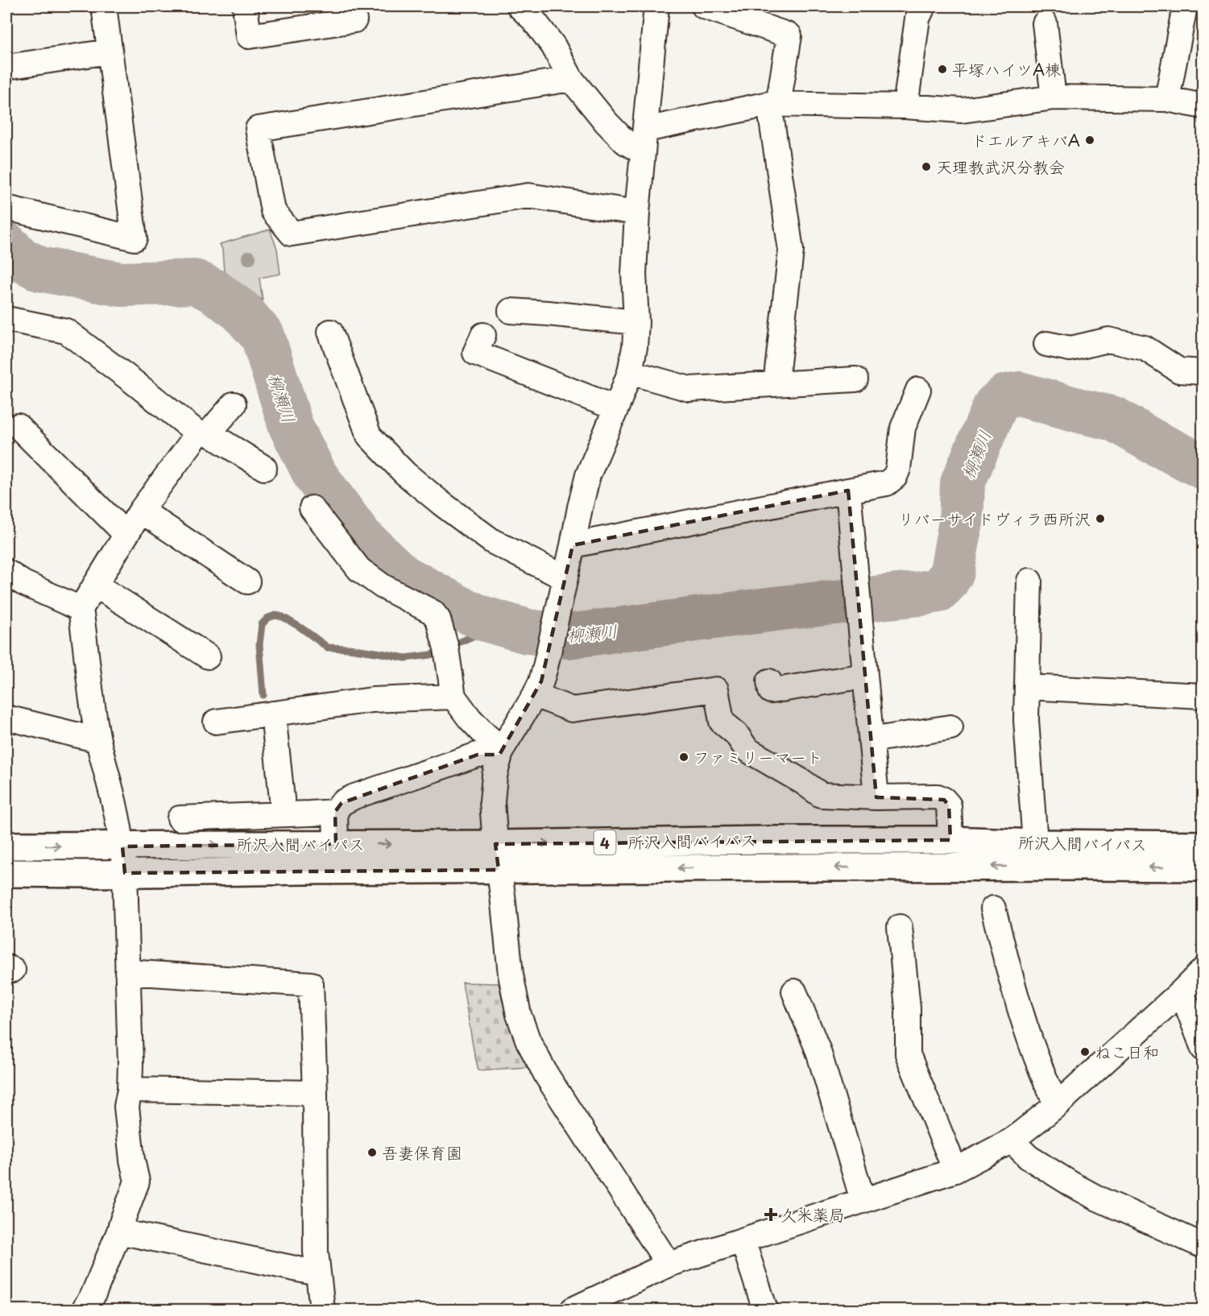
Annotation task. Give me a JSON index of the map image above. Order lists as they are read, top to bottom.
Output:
{
  "streets": {
    "main road": ["所沢入間バイパス", "4"]
  },
  "water": ["柳瀬川"],
  "places": {
    "other": [
      "平塚ハイツA棟",
      "ドエルアキバA",
      "天理教武沢分教会",
      "リバーサイドヴィラ西所沢",
      "ファミリーマート",
      "ねこ日和",
      "吾妻保育園"
    ],
    "health": ["久米薬局"]
  }
}
